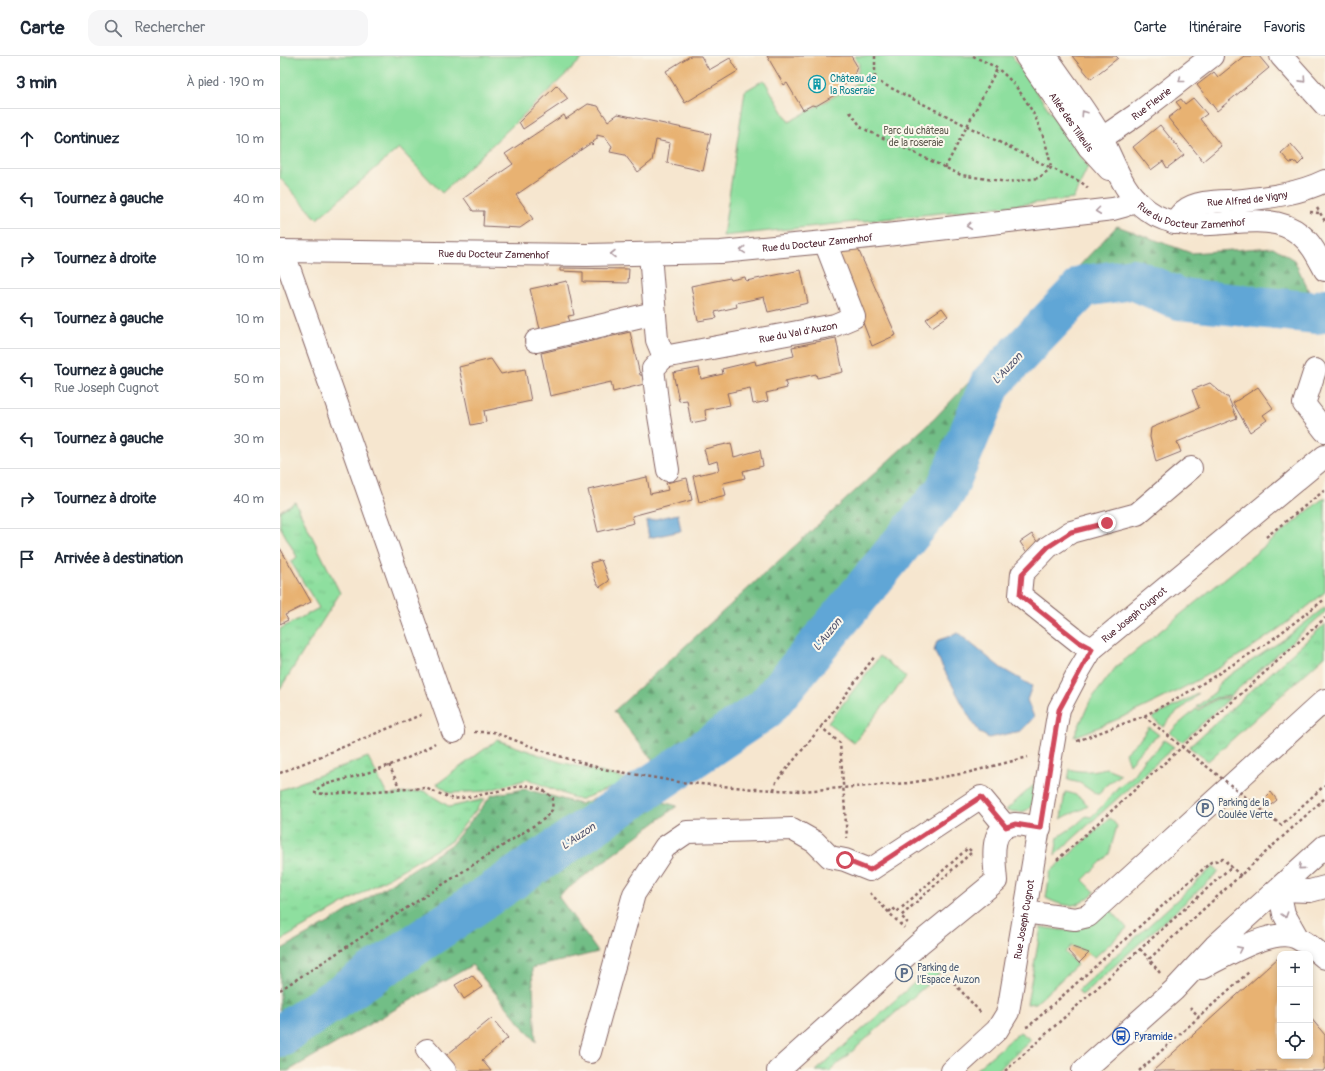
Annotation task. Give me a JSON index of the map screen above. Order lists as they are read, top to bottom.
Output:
{
  "streets": {
    "street": [
      "Rue Fleurie",
      "Allée des Tilleuls",
      "Rue Alfred de Vigny",
      "Rue du Docteur Zamenhof",
      "Rue du Val d'Auzon",
      "Rue Joseph Cugnot"
    ]
  },
  "crossings": [
    ["Rue Fleurie", "Allée des Tilleuls"],
    ["Allée des Tilleuls", "Rue du Docteur Zamenhof"],
    ["Rue Alfred de Vigny", "Rue du Docteur Zamenhof"],
    ["Rue du Docteur Zamenhof", "Rue du Val d'Auzon"]
  ],
  "one_way": ["Rue Fleurie", "Rue du Docteur Zamenhof"],
  "water": ["L'Auzon"],
  "parks": ["Parc du château de la roseraie"],
  "places": {
    "building": ["Château de la Roseraie"],
    "parking": ["Parking de la Coulée Verte", "Parking de l'Espace Auzon"],
    "bus stop": ["Pyramide"]
  },
  "page": {
    "header": "Carte",
    "search": "Rechercher",
    "nav": ["Carte", "Itinéraire", "Favoris"],
    "heading": ["3 min", "À pied · 190 m"],
    "list": [
      ["Continuez", "10 m"],
      ["Tournez à gauche", "40 m"],
      ["Tournez à droite", "10 m"],
      ["Tournez à gauche", "10 m"],
      ["Tournez à gauche", "Rue Joseph Cugnot", "50 m"],
      ["Tournez à gauche", "30 m"],
      ["Tournez à droite", "40 m"],
      "Arrivée à destination"
    ],
    "map_buttons": ["+", "−"]
  }
}
